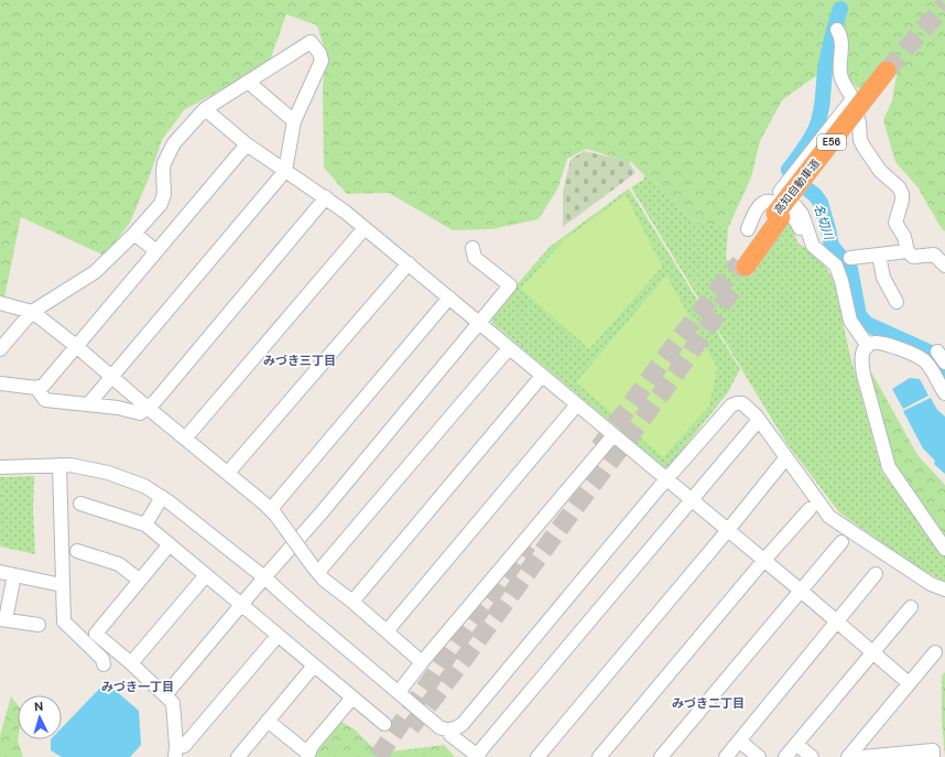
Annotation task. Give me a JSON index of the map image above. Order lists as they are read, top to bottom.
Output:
{
  "streets": {
    "highway": ["E56", "高知自動車道"]
  },
  "districts": ["みづき三丁目", "みづき一丁目", "みづき二丁目"],
  "water": ["名切川"],
  "north": "top"
}
